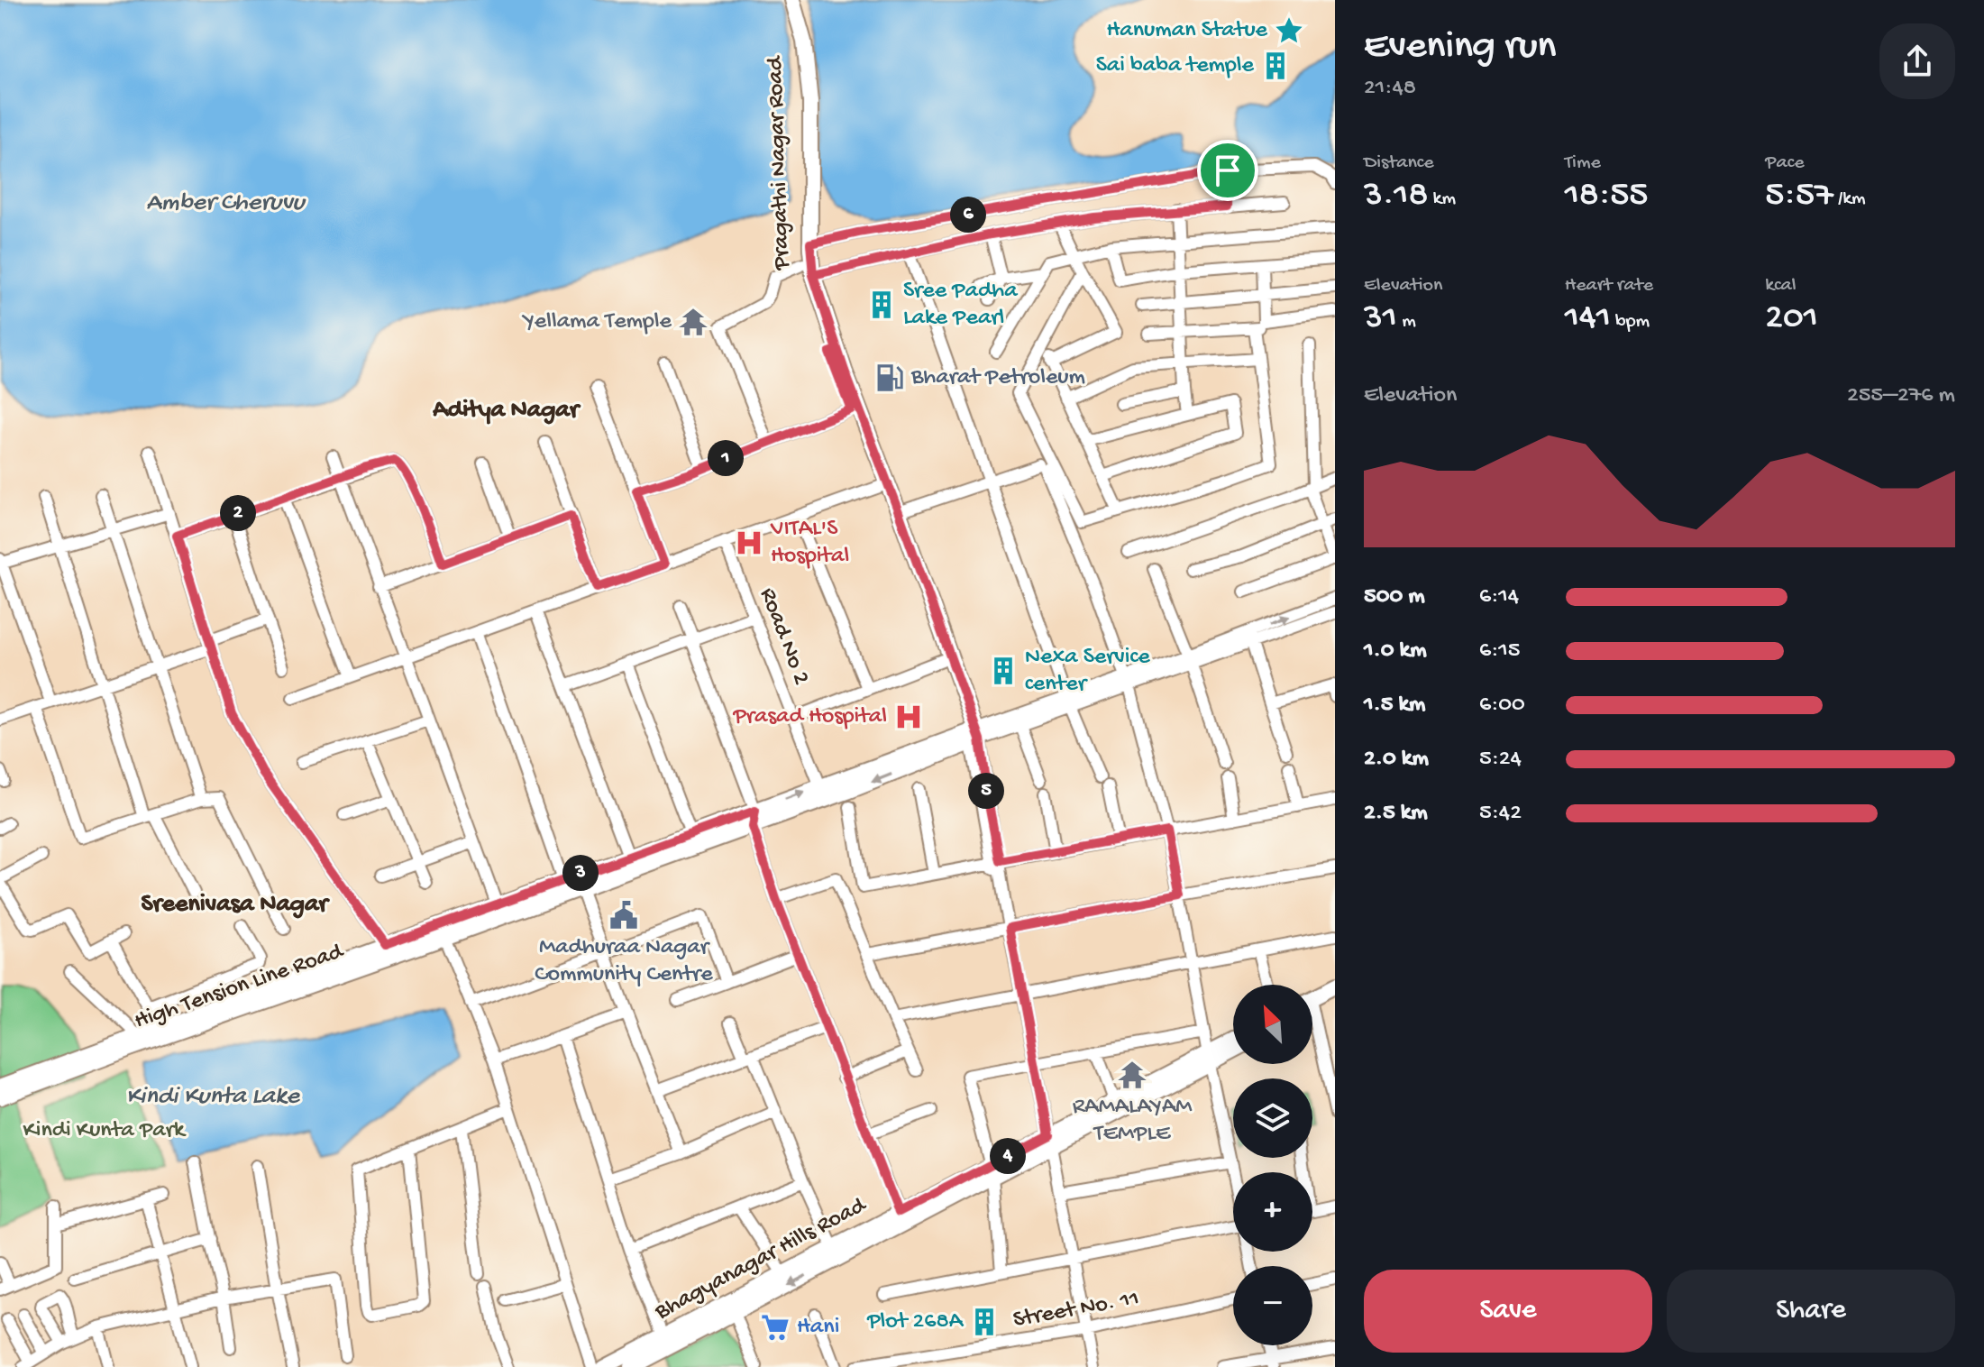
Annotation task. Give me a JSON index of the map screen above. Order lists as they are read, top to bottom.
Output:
{
  "streets": {
    "main road": ["Pragathi Nagar Road", "High Tension Line Road", "Bhagyanagar Hills Road"],
    "street": ["Road No 2", "Street No. 11"]
  },
  "crossings": [
    ["Road No 2", "High Tension Line Road"]
  ],
  "districts": ["Aditya Nagar", "Sreenivasa Nagar"],
  "water": ["Amber Cheruvu", "Kindi Kunta Lake"],
  "parks": ["Kindi Kunta Park"],
  "places": {
    "place": ["Hanuman Statue"],
    "building": [
      "Sai baba temple",
      "Sree Padha Lake Pearl",
      "Nexa Service center",
      "Plot 268A"
    ],
    "temple": ["Yellama Temple", "RAMALAYAM TEMPLE"],
    "fuel station": ["Bharat Petroleum"],
    "hospital": ["VITAL'S Hospital", "Prasad Hospital"],
    "public building": ["Madhuraa Nagar Community Centre"],
    "supermarket": ["Hani"]
  },
  "north": "top left",
  "page": {
    "heading": ["Evening run", "21:48"],
    "stats": [
      ["Distance", "3.18 km"],
      ["Time", "18:55"],
      ["Pace", "5:57 /km"],
      ["Elevation", "31 m"],
      ["Heart rate", "141 bpm"],
      ["kcal", "201"]
    ],
    "pins": [
      "6",
      "1",
      "2",
      "5",
      "3",
      "4"
    ],
    "chart": ["Elevation", "255–276 m"],
    "list": [
      {
        "name": "500 m",
        "note": "6:14"
      },
      {
        "name": "1.0 km",
        "note": "6:15"
      },
      {
        "name": "1.5 km",
        "note": "6:00"
      },
      {
        "name": "2.0 km",
        "note": "5:24"
      },
      {
        "name": "2.5 km",
        "note": "5:42"
      }
    ],
    "map_buttons": ["+", "−"],
    "buttons": ["Save", "Share"]
  }
}
